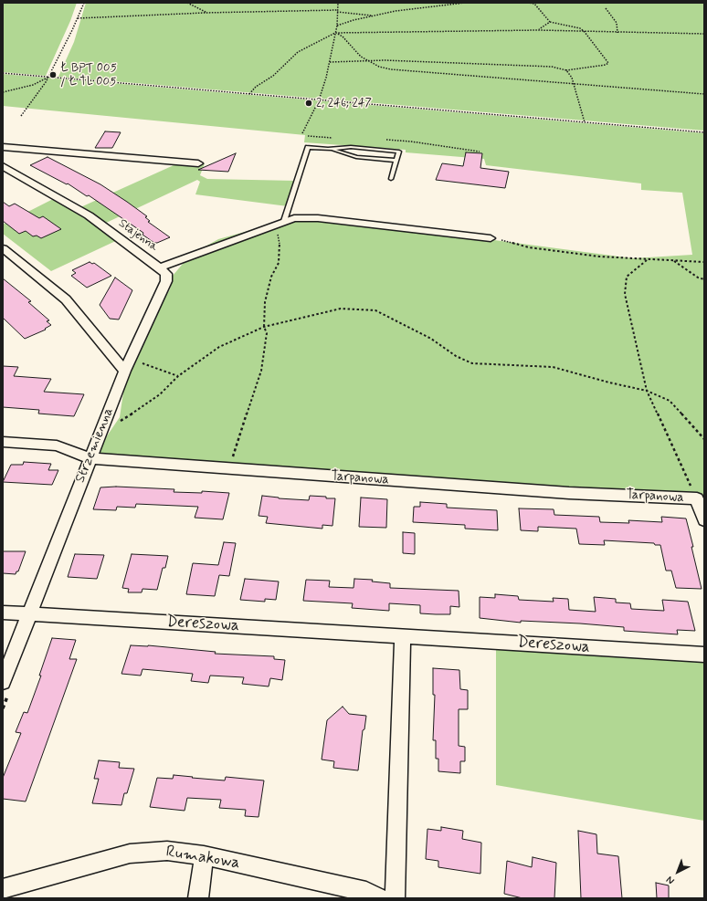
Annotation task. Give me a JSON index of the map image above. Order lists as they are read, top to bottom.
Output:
{
  "streets": {
    "street": [
      "Stajenna",
      "Strzemienna",
      "Tarpanowa",
      "Dereszowa",
      "Rumakowa"
    ]
  },
  "crossings": [
    ["Stajenna", "Strzemienna"],
    ["Strzemienna", "Tarpanowa"],
    ["Strzemienna", "Dereszowa"]
  ],
  "places": ["Ł BPT 005 / Ł TL 005", "2, 246, 247"],
  "north": "bottom left"
}
